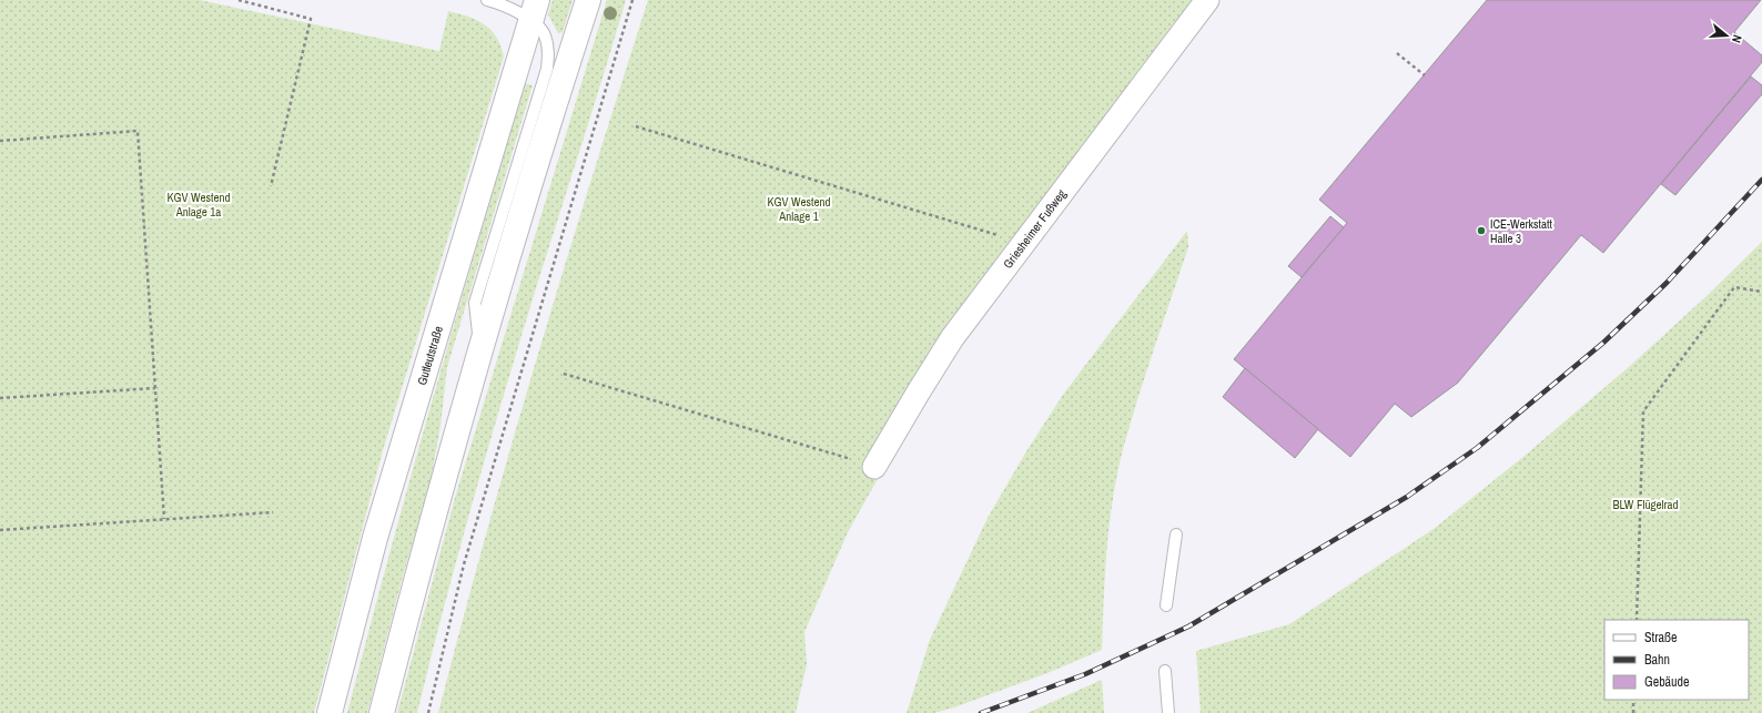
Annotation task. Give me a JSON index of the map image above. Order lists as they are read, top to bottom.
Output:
{
  "streets": {
    "main road": ["Gutleutstraße"],
    "street": ["Griesheimer Fußweg"]
  },
  "parks": ["KGV Westend Anlage 1a", "KGV Westend Anlage 1", "BLW Flügelrad"],
  "places": ["ICE-Werkstatt Halle 3"],
  "legend": ["Straße", "Bahn", "Gebäude"],
  "north": "right"
}
